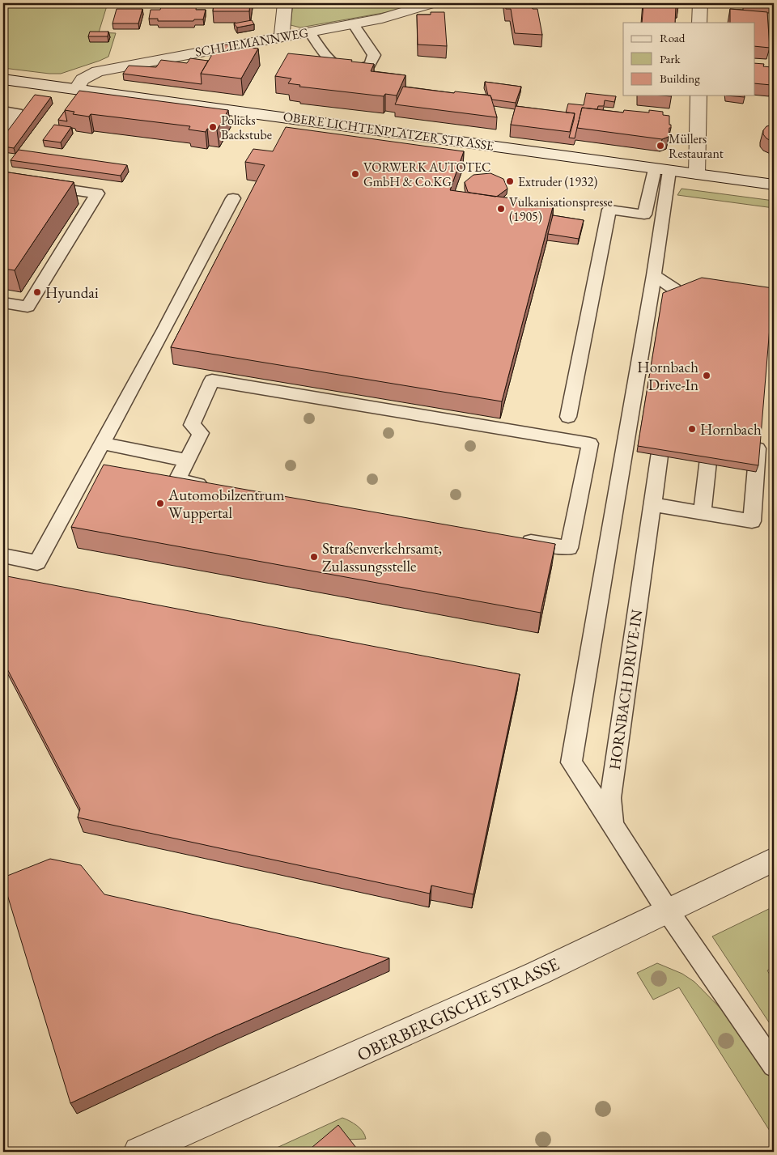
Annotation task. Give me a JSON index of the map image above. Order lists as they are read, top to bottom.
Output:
{
  "streets": {
    "street": ["SCHLIEMANNWEG", "OBERE LICHTENPLATZER STRASSE", "OBERBERGISCHE STRASSE"],
    "lane": ["HORNBACH DRIVE-IN"]
  },
  "crossings": [
    ["SCHLIEMANNWEG", "OBERE LICHTENPLATZER STRASSE"]
  ],
  "places": [
    "Policks Backstube",
    "Müllers Restaurant",
    "VORWERK AUTOTEC GmbH & Co.KG",
    "Extruder (1932)",
    "Vulkanisationspresse (1905)",
    "Hyundai",
    "Hornbach Drive-In",
    "Hornbach",
    "Automobilzentrum Wuppertal",
    "Straßenverkehrsamt, Zulassungsstelle"
  ],
  "legend": ["Road", "Park", "Building"]
}
